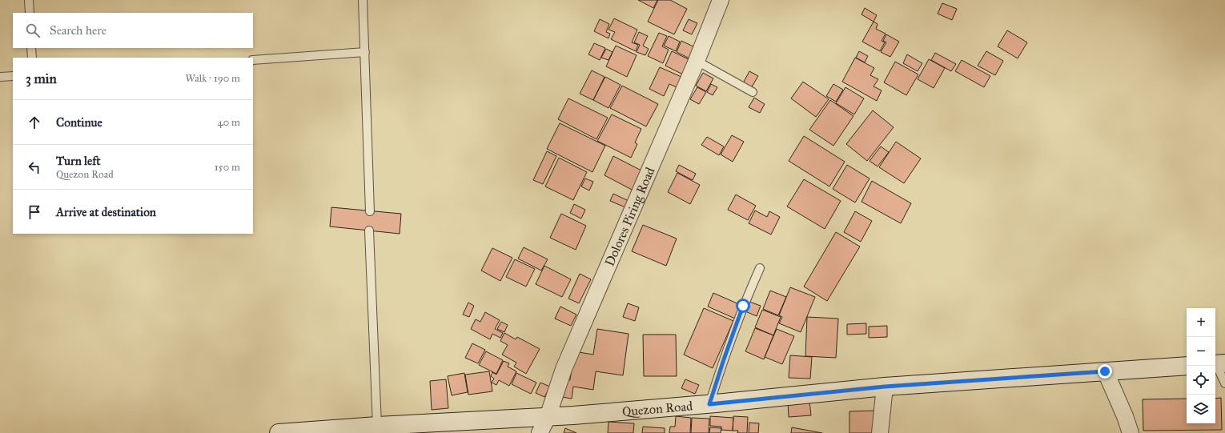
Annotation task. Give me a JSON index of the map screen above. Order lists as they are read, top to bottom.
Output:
{
  "streets": {
    "main road": ["Quezon Road"],
    "street": ["Dolores Piring Road"]
  },
  "crossings": [
    ["Dolores Piring Road", "Quezon Road"]
  ],
  "page": {
    "search": "Search here",
    "heading": ["3 min", "Walk · 190 m"],
    "list": [
      ["Continue", "40 m"],
      ["Turn left", "Quezon Road", "150 m"],
      "Arrive at destination"
    ],
    "map_buttons": ["+", "−"]
  }
}
